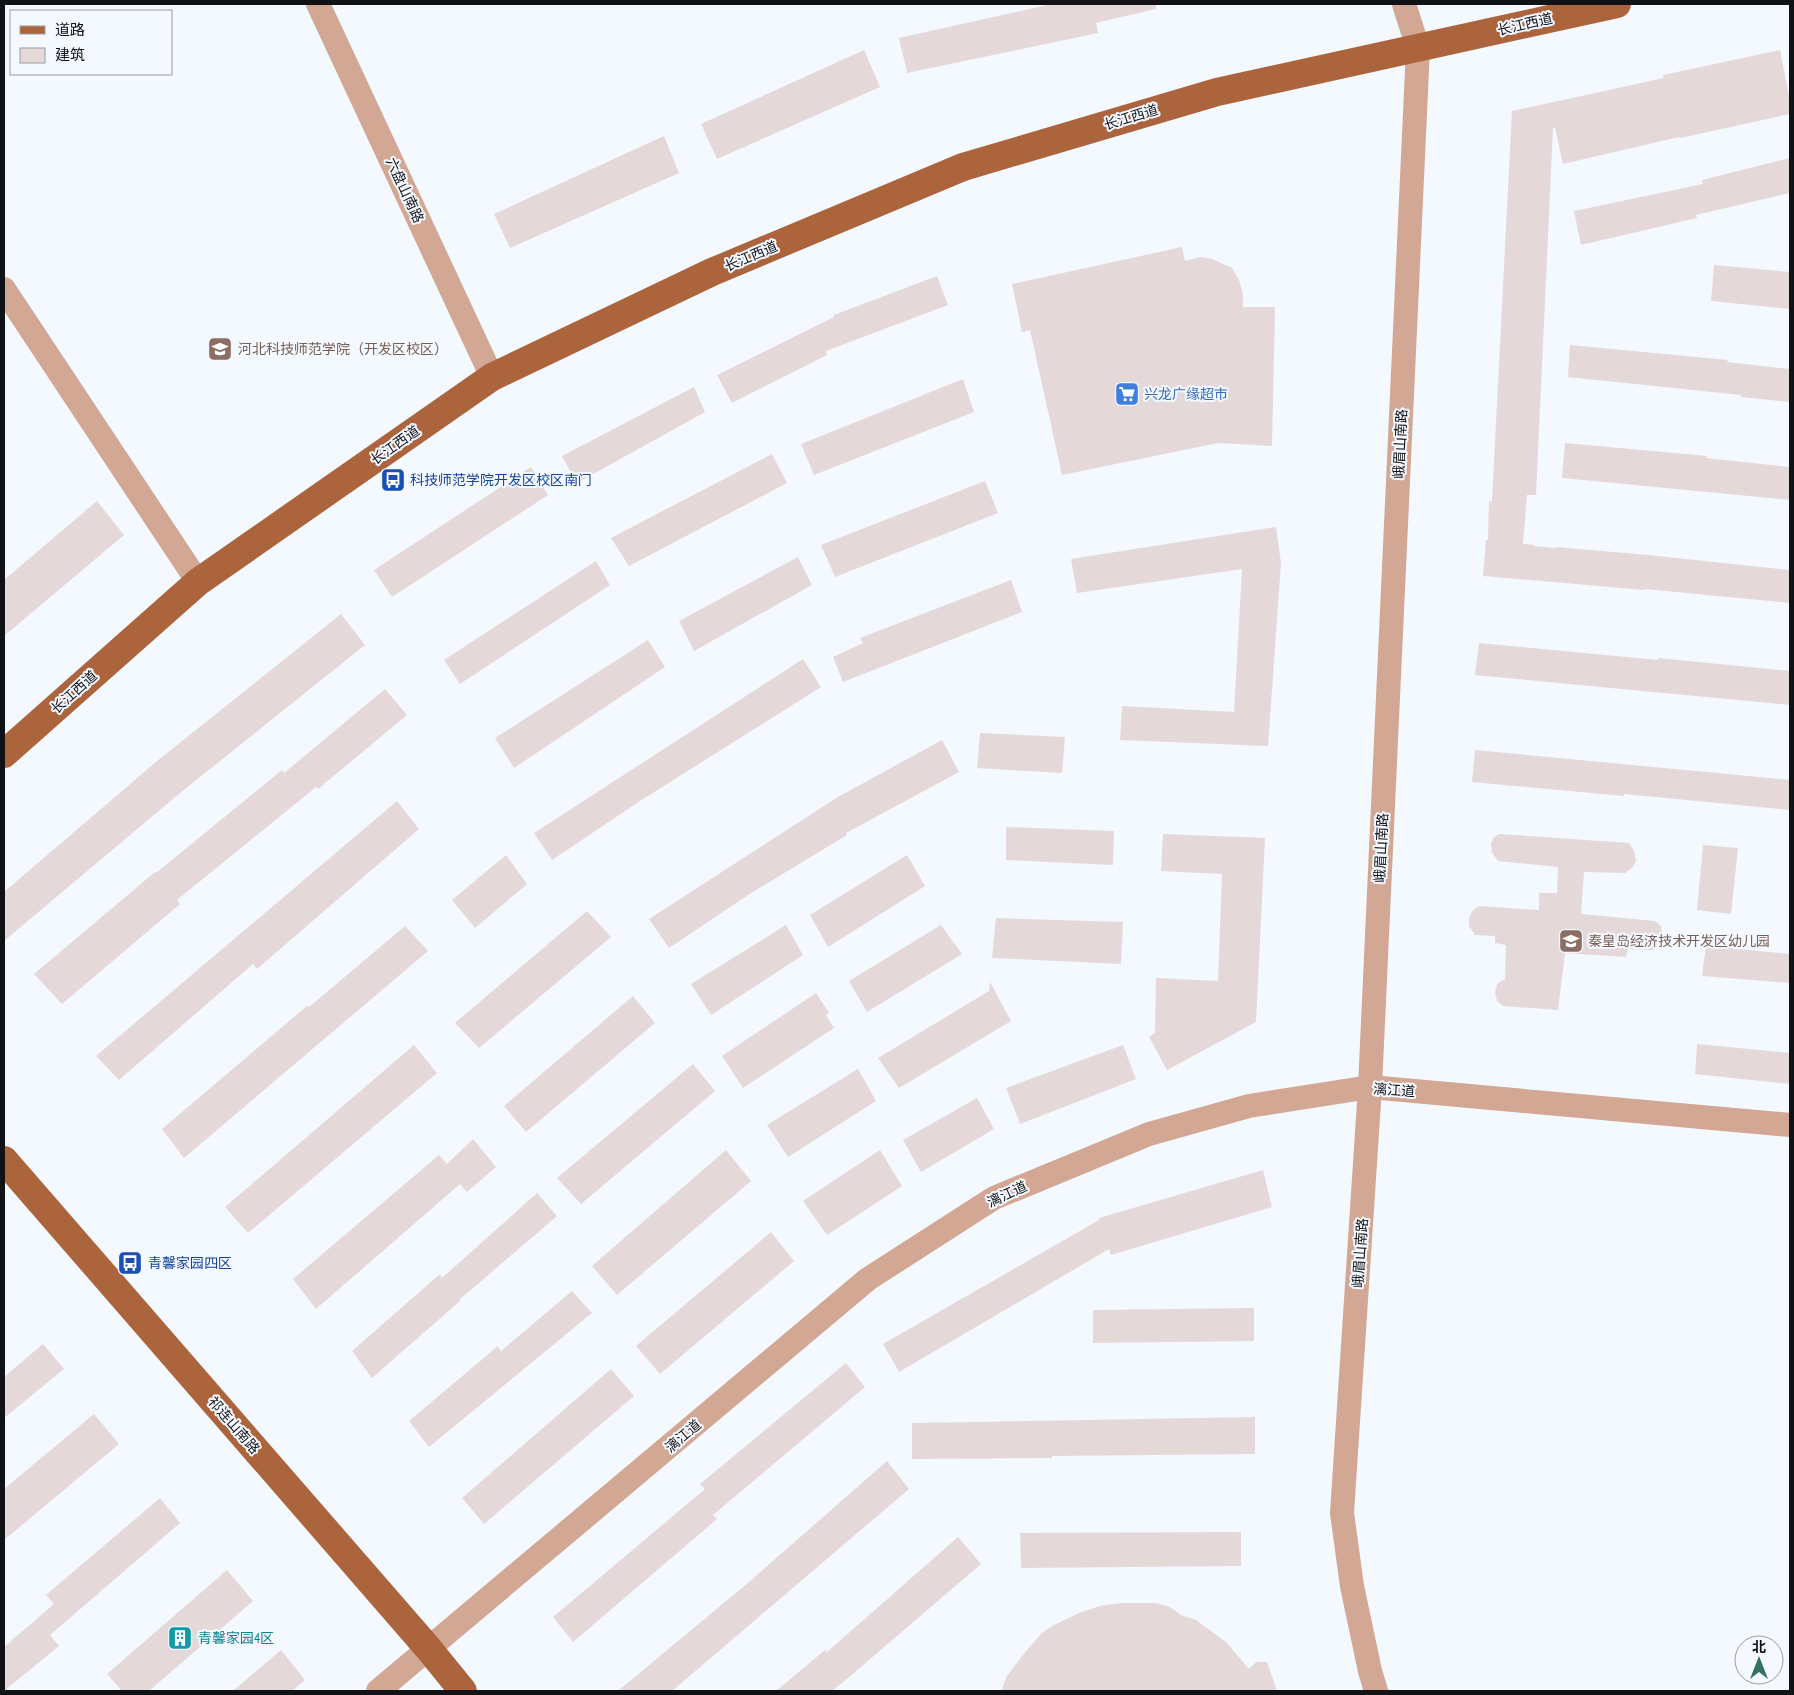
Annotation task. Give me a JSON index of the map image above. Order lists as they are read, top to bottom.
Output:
{
  "streets": {
    "main road": ["长江西道", "祁连山南路"],
    "street": ["六盘山南路", "峨眉山南路", "漓江道"]
  },
  "crossings": [
    ["长江西道", "六盘山南路"],
    ["长江西道", "峨眉山南路"],
    ["峨眉山南路", "漓江道"],
    ["漓江道", "祁连山南路"]
  ],
  "places": {
    "school or university": ["河北科技师范学院（开发区校区）", "秦皇岛经济技术开发区幼儿园"],
    "supermarket": ["兴龙广缘超市"],
    "bus stop": ["科技师范学院开发区校区南门", "青馨家园四区"],
    "building": ["青馨家园4区"]
  },
  "legend": ["道路", "建筑"],
  "north": "top"
}
